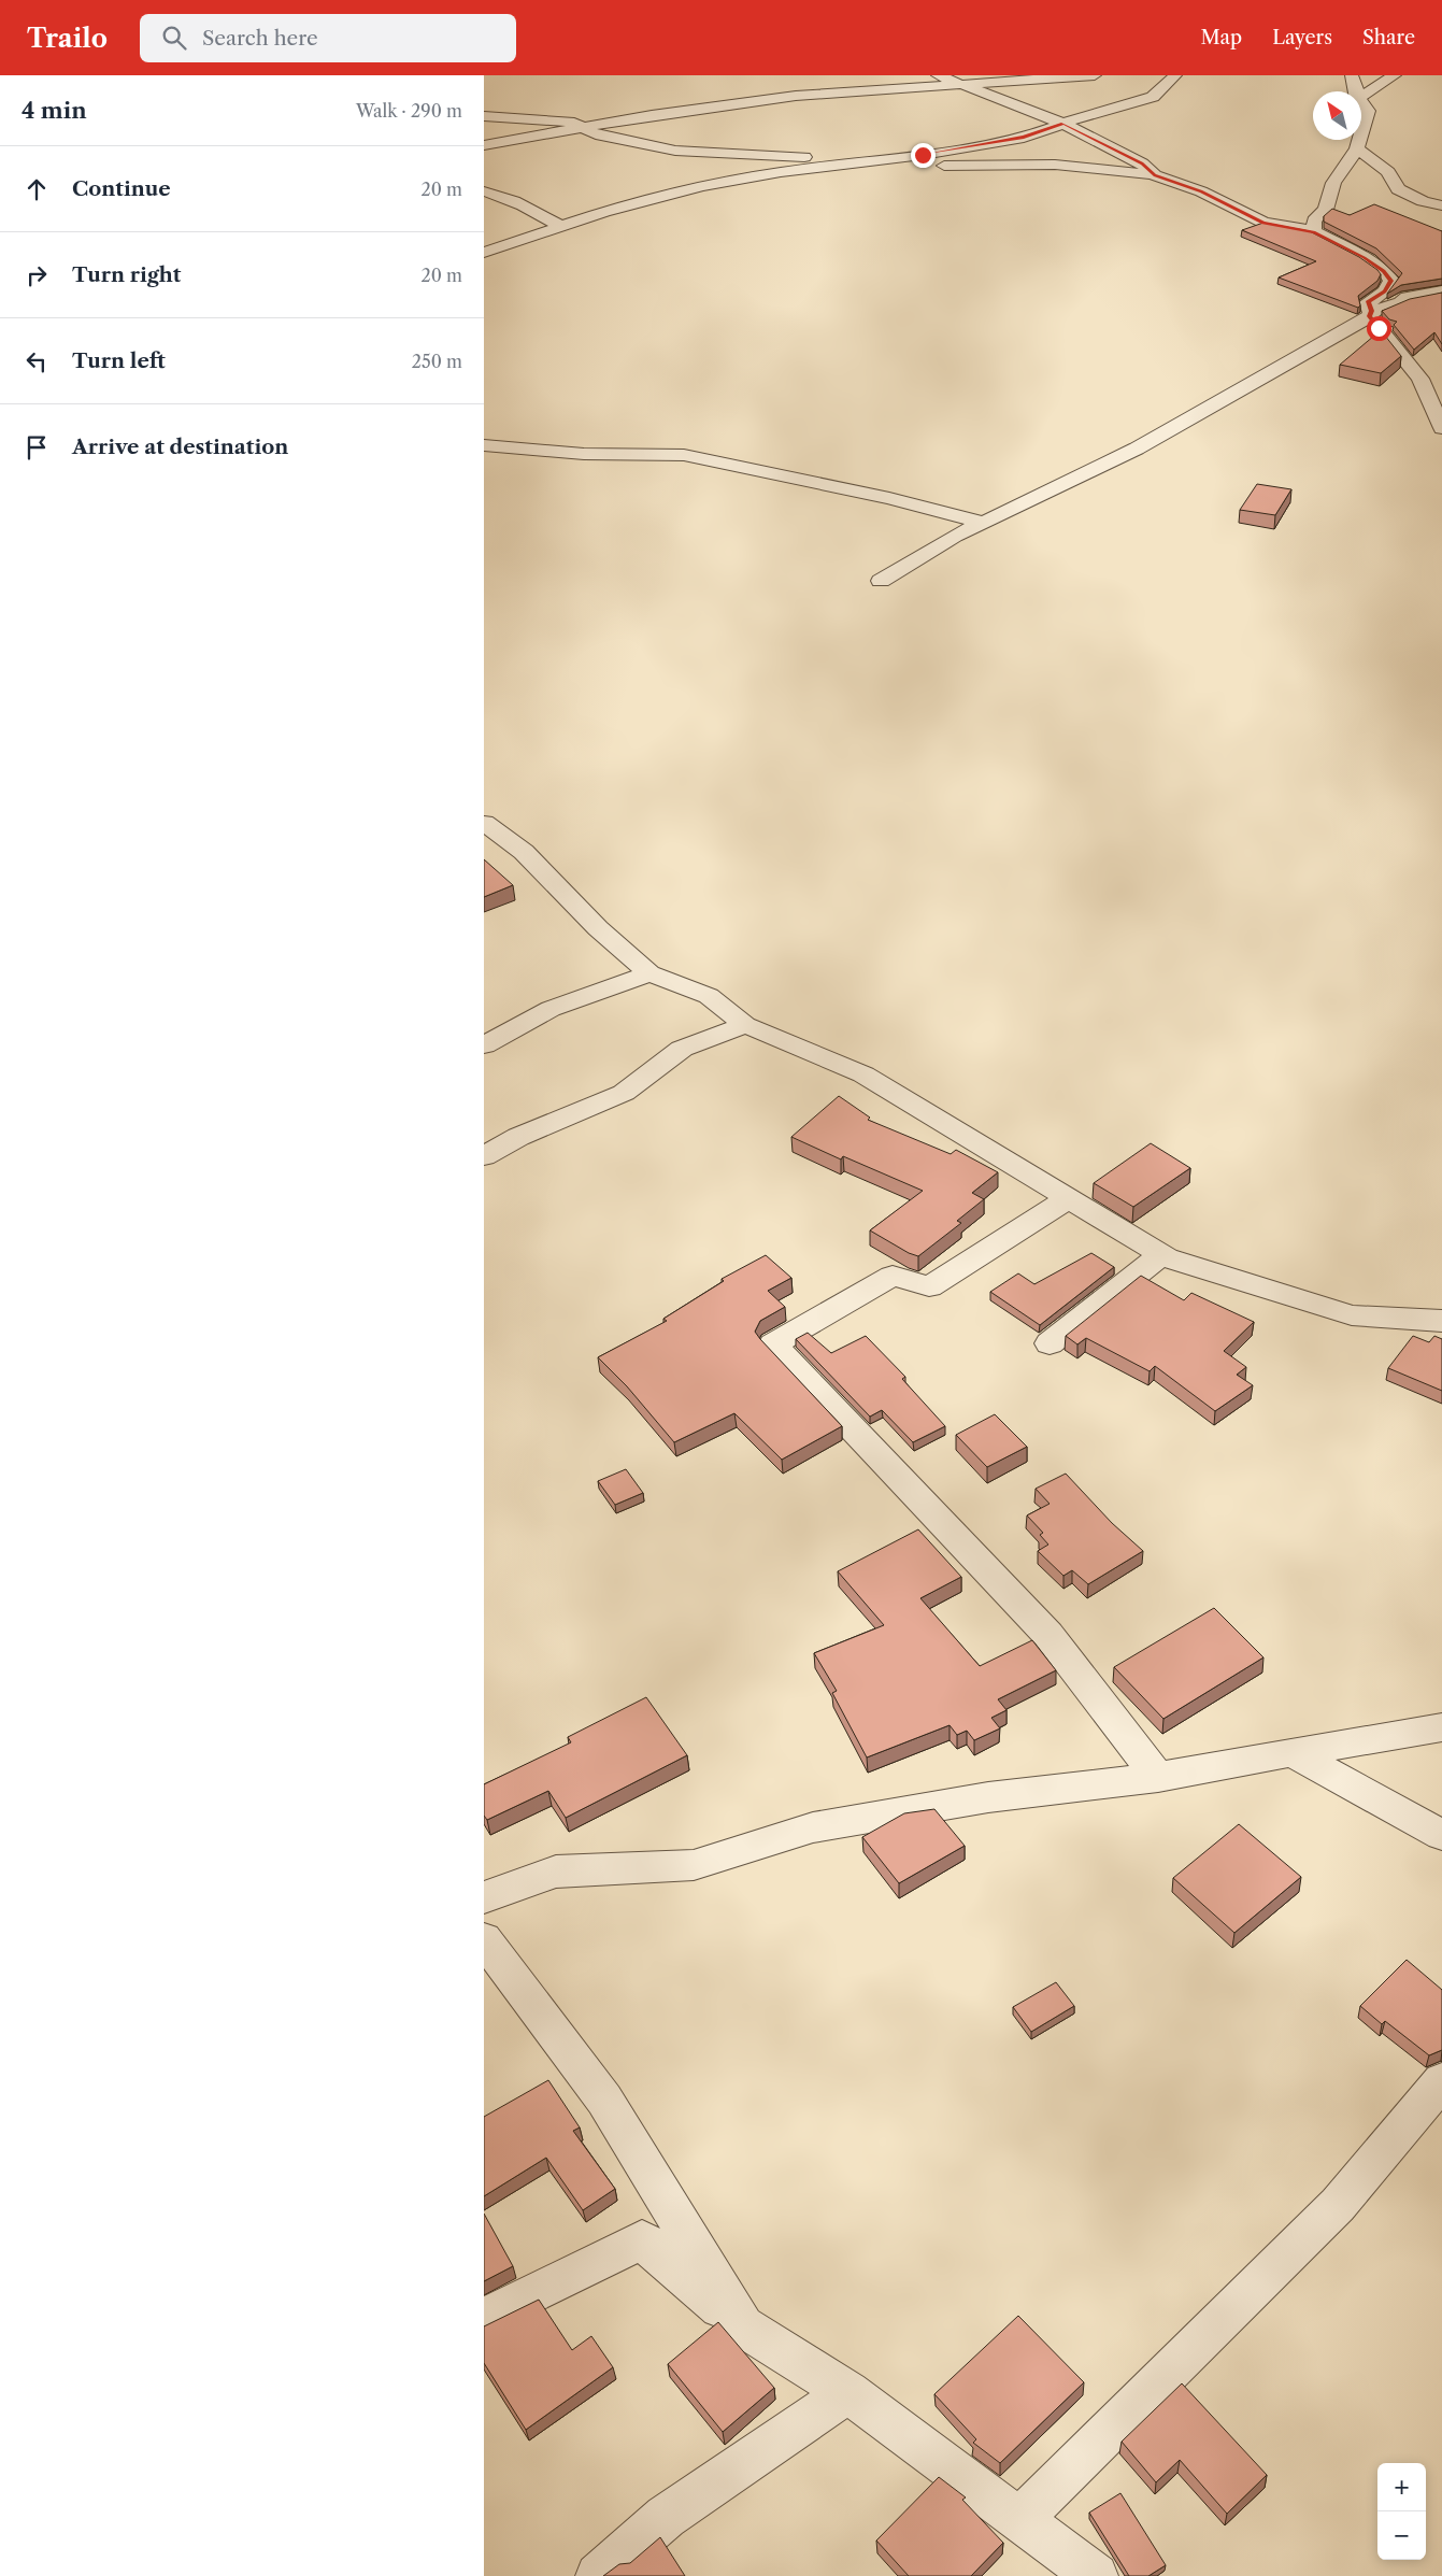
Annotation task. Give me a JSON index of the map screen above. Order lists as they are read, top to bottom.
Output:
{
  "north": "top left",
  "page": {
    "header": "Trailo",
    "search": "Search here",
    "nav": ["Map", "Layers", "Share"],
    "heading": ["4 min", "Walk · 290 m"],
    "list": [
      ["Continue", "20 m"],
      ["Turn right", "20 m"],
      ["Turn left", "250 m"],
      "Arrive at destination"
    ],
    "map_buttons": ["+", "−"]
  }
}
